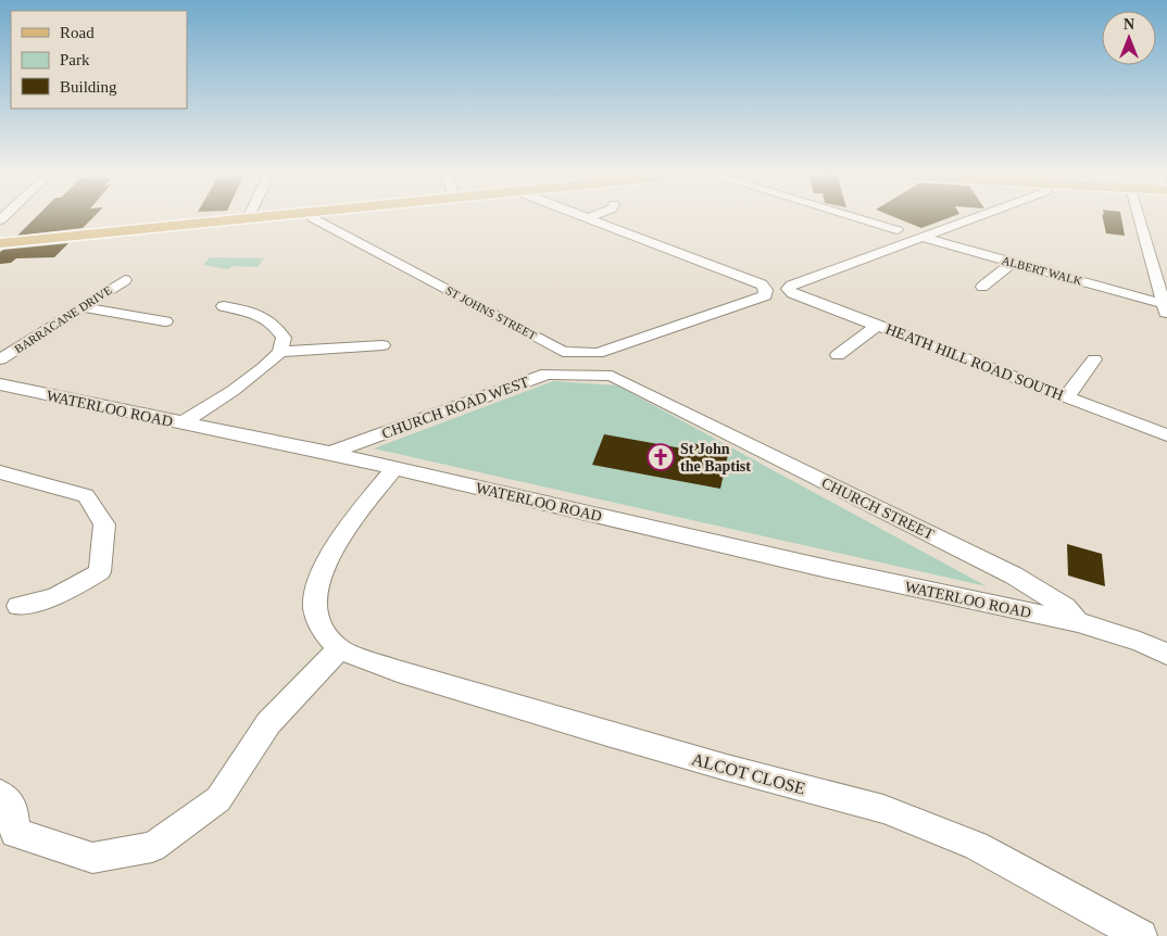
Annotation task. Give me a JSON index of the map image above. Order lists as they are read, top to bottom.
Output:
{
  "streets": {
    "street": [
      "ALBERT WALK",
      "ST JOHNS STREET",
      "BARRACANE DRIVE",
      "HEATH HILL ROAD SOUTH",
      "CHURCH ROAD WEST",
      "WATERLOO ROAD",
      "CHURCH STREET",
      "ALCOT CLOSE"
    ]
  },
  "crossings": [
    ["ALBERT WALK", "HEATH HILL ROAD SOUTH"],
    ["CHURCH ROAD WEST", "WATERLOO ROAD"],
    ["CHURCH ROAD WEST", "CHURCH STREET"],
    ["WATERLOO ROAD", "CHURCH STREET"],
    ["WATERLOO ROAD", "ALCOT CLOSE"]
  ],
  "places": {
    "church": ["St John the Baptist"]
  },
  "legend": ["Road", "Park", "Building"],
  "north": "top"
}
